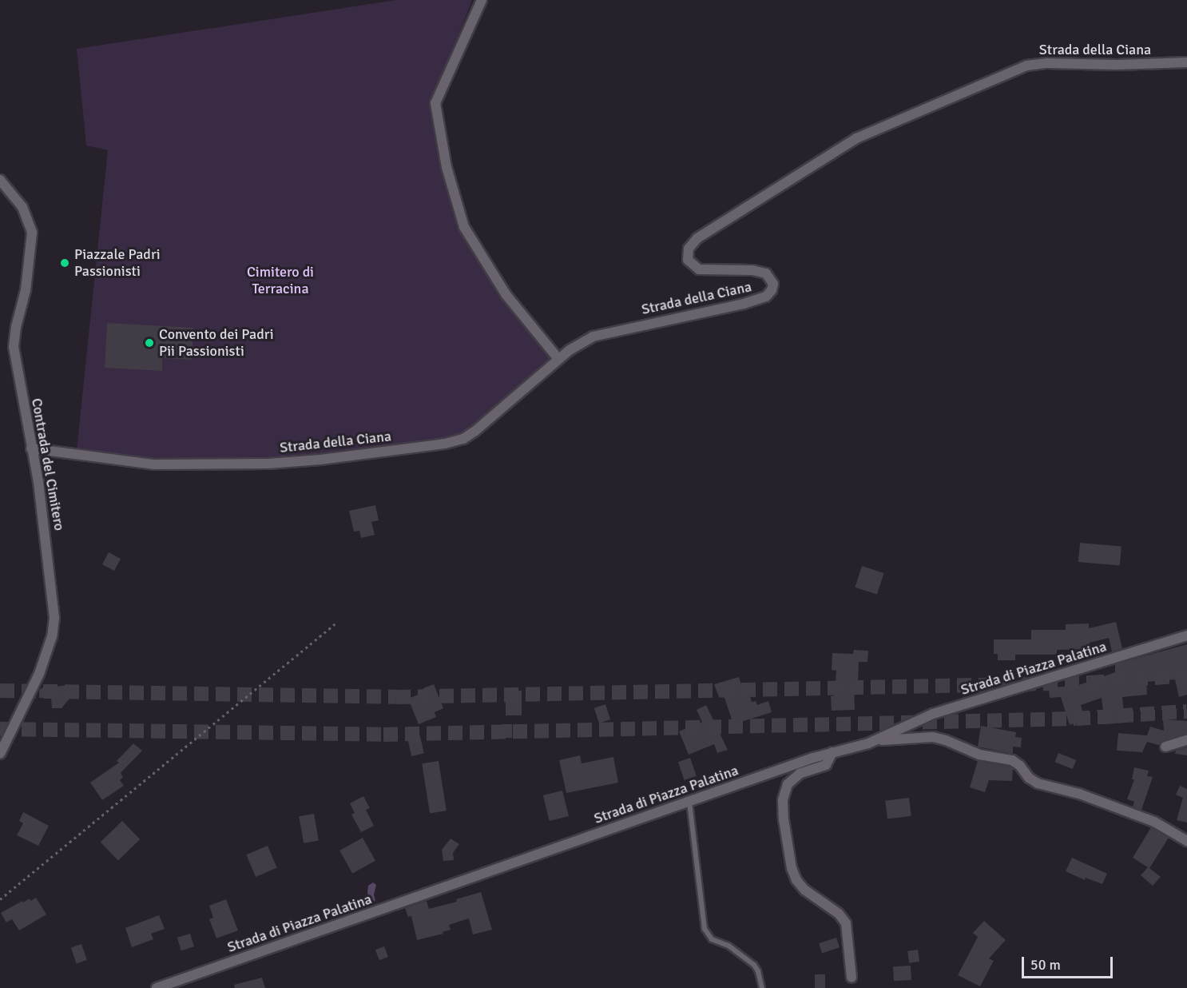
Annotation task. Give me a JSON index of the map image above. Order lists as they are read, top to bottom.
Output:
{
  "streets": {
    "street": ["Strada della Ciana", "Contrada del Cimitero", "Strada di Piazza Palatina"]
  },
  "crossings": [
    ["Strada della Ciana", "Contrada del Cimitero"]
  ],
  "parks": ["Cimitero di Terracina"],
  "places": ["Piazzale Padri Passionisti", "Convento dei Padri Pii Passionisti"],
  "scale_bar": "50 m"
}
